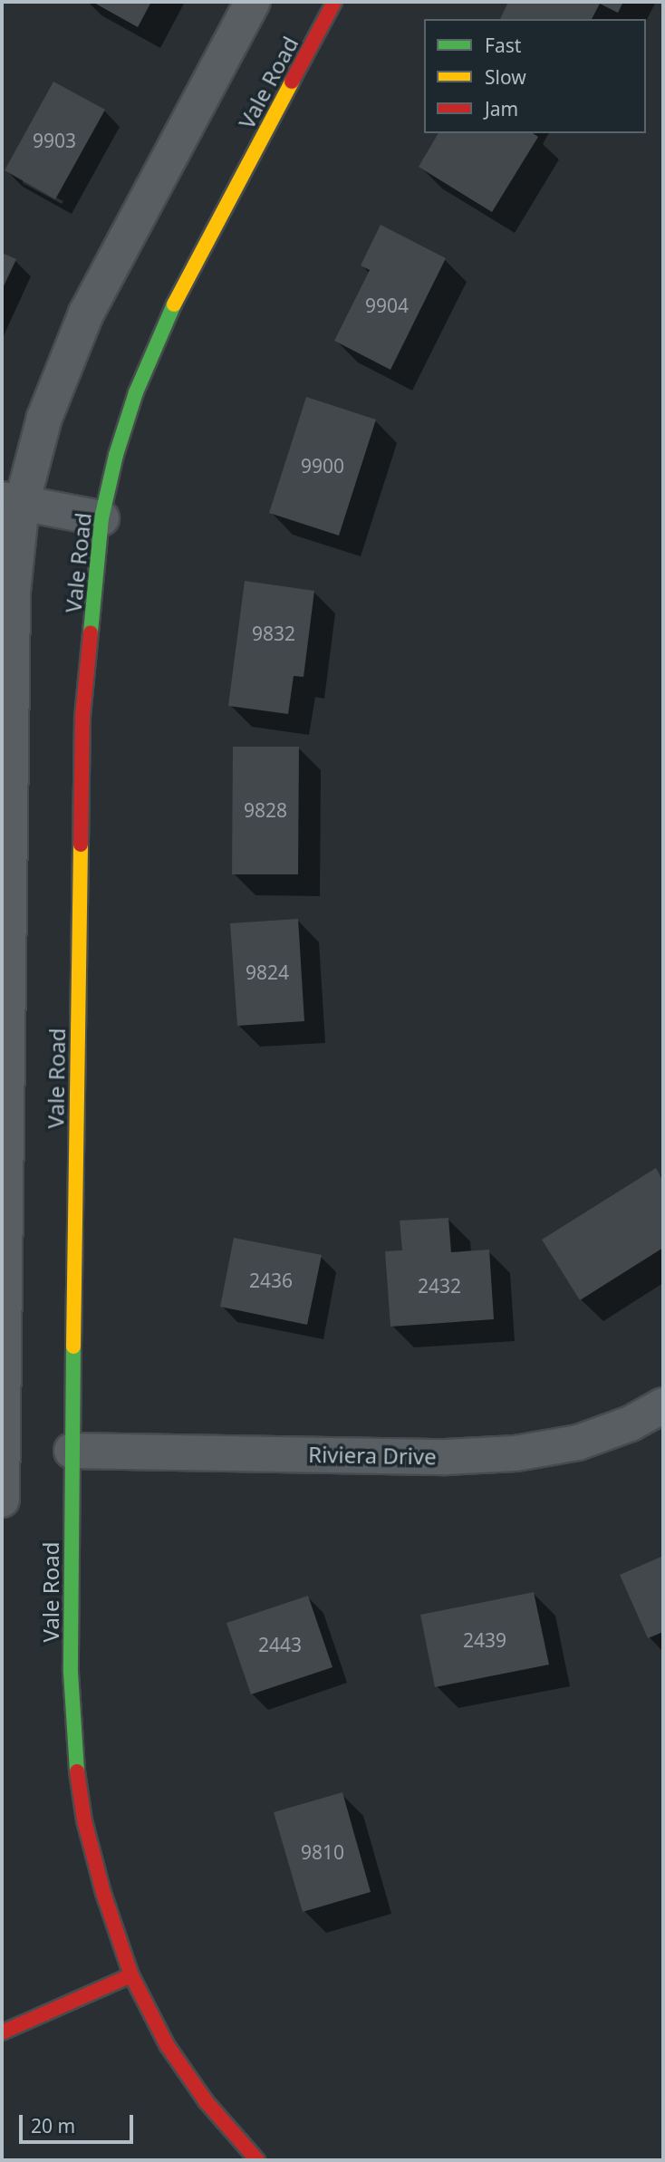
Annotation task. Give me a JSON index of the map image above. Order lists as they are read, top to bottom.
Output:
{
  "streets": {
    "main road": ["Vale Road"],
    "street": ["Riviera Drive"]
  },
  "crossings": [
    ["Vale Road", "Riviera Drive"]
  ],
  "house_numbers": [
    "9903",
    "9904",
    "9900",
    "9832",
    "9828",
    "9824",
    "2436",
    "2432",
    "2439",
    "2443",
    "9810"
  ],
  "legend": ["Fast", "Slow", "Jam"],
  "scale_bar": "20 m"
}
